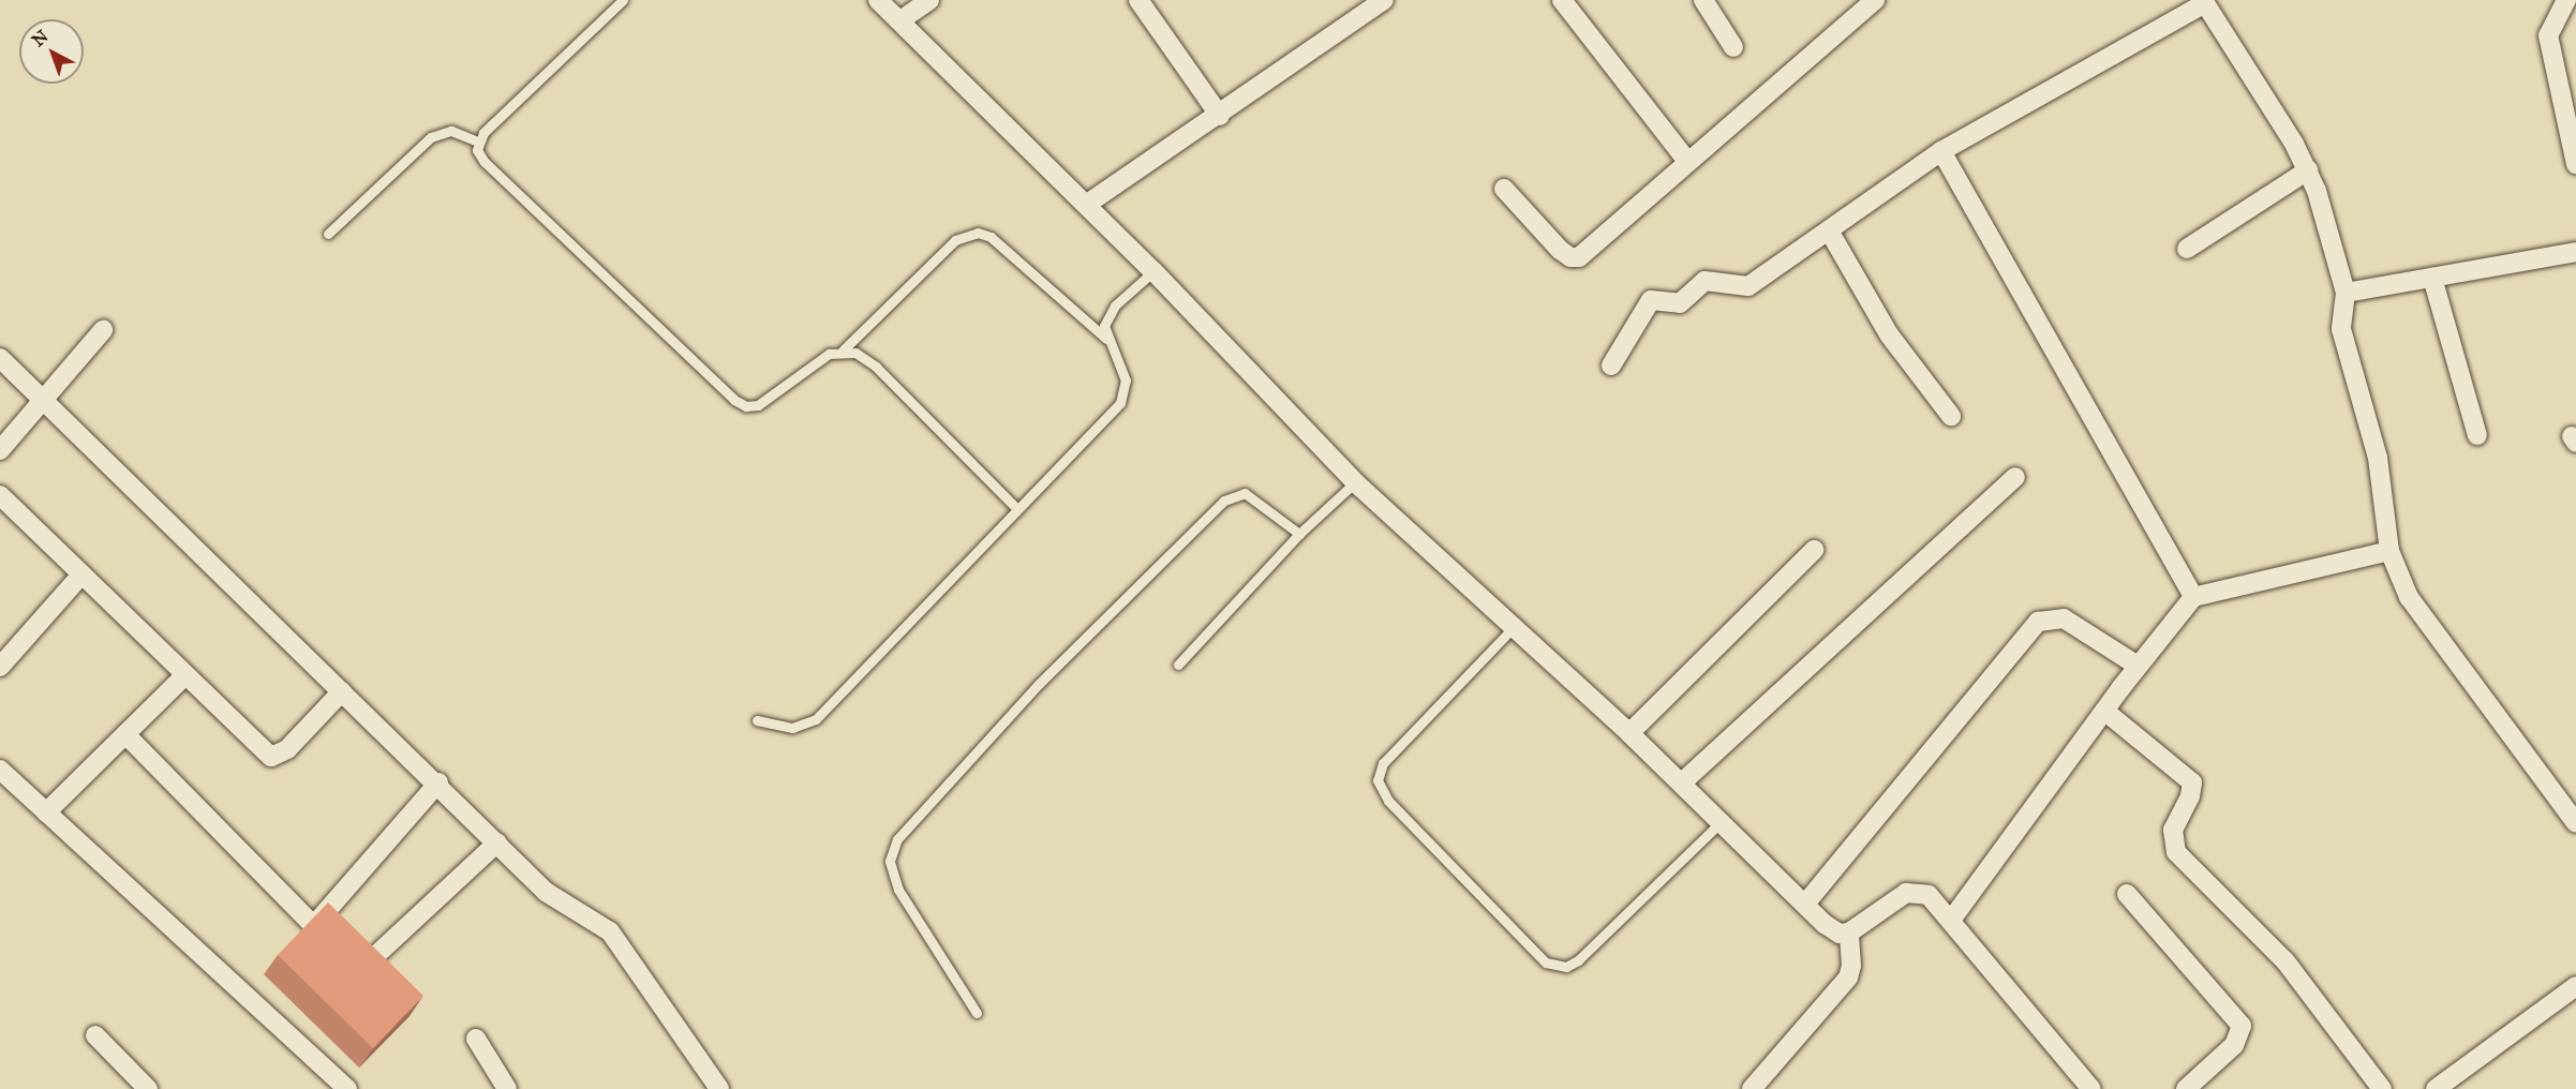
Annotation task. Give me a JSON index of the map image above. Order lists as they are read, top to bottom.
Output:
{
  "north": "top left"
}
